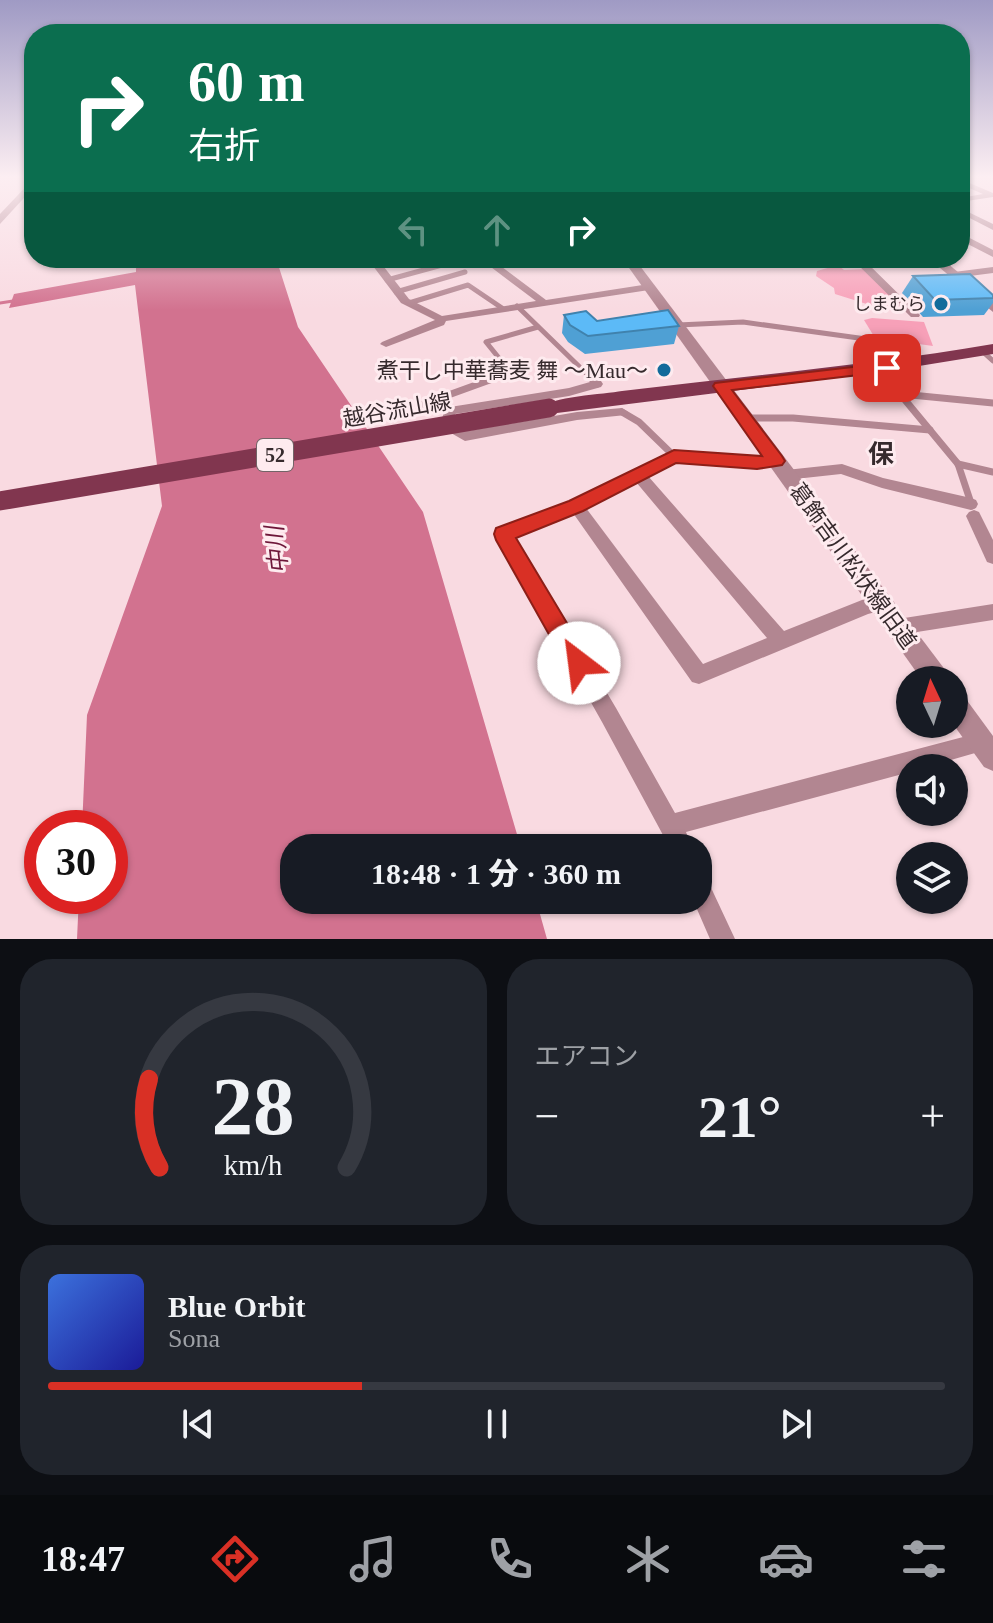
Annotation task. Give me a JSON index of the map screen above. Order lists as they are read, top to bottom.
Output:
{
  "streets": {
    "main road": ["越谷流山線", "52"],
    "street": ["葛飾吉川松伏線旧道"]
  },
  "crossings": [
    ["越谷流山線", "葛飾吉川松伏線旧道"]
  ],
  "districts": ["保"],
  "water": ["中川"],
  "places": ["しまむら", "煮干し中華蕎麦 舞 〜Mau〜"],
  "north": "top",
  "page": {
    "turn": ["60 m", "右折"],
    "limit": "30",
    "trip": "18:48 · 1 分 · 360 m",
    "tile": "エアコン",
    "heat": ["−", "21°", "+"],
    "song": ["Blue Orbit", "Sona"],
    "tabs": "18:47",
    "gauge": ["28", "km/h"]
  }
}
